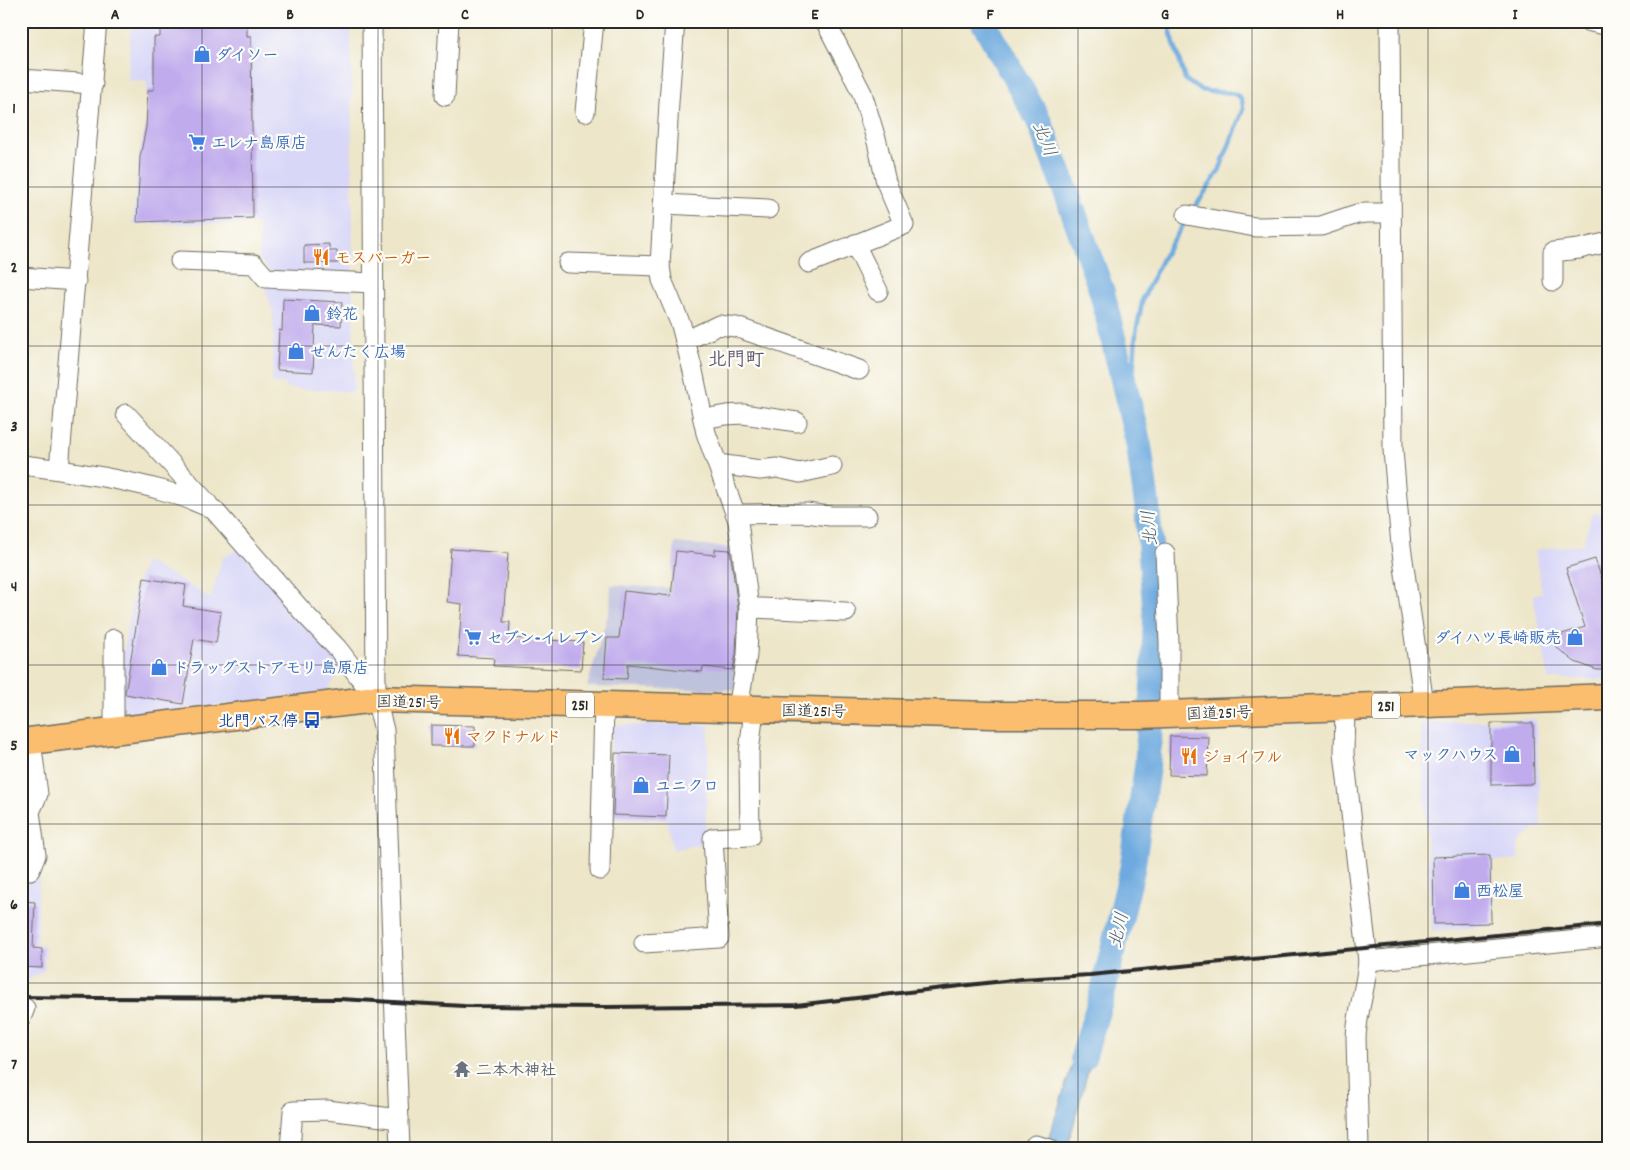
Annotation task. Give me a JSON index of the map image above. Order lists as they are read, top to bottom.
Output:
{
  "streets": {
    "highway": ["国道251号", "251"]
  },
  "districts": ["北門町"],
  "water": ["北川"],
  "places": {
    "shop": [
      "ダイソー",
      "鈴花",
      "せんたく広場",
      "ダイハツ長崎販売",
      "ドラッグストアモリ 島原店",
      "マックハウス",
      "ユニクロ",
      "西松屋"
    ],
    "supermarket": ["エレナ島原店", "セブン-イレブン"],
    "restaurant": ["モスバーガー", "マクドナルド", "ジョイフル"],
    "bus stop": ["北門バス停"],
    "temple": ["二本木神社"]
  },
  "grid": {
    "columns": [
      "A",
      "B",
      "C",
      "D",
      "E",
      "F",
      "G",
      "H",
      "I"
    ],
    "rows": [
      "1",
      "2",
      "3",
      "4",
      "5",
      "6",
      "7"
    ]
  }
}
